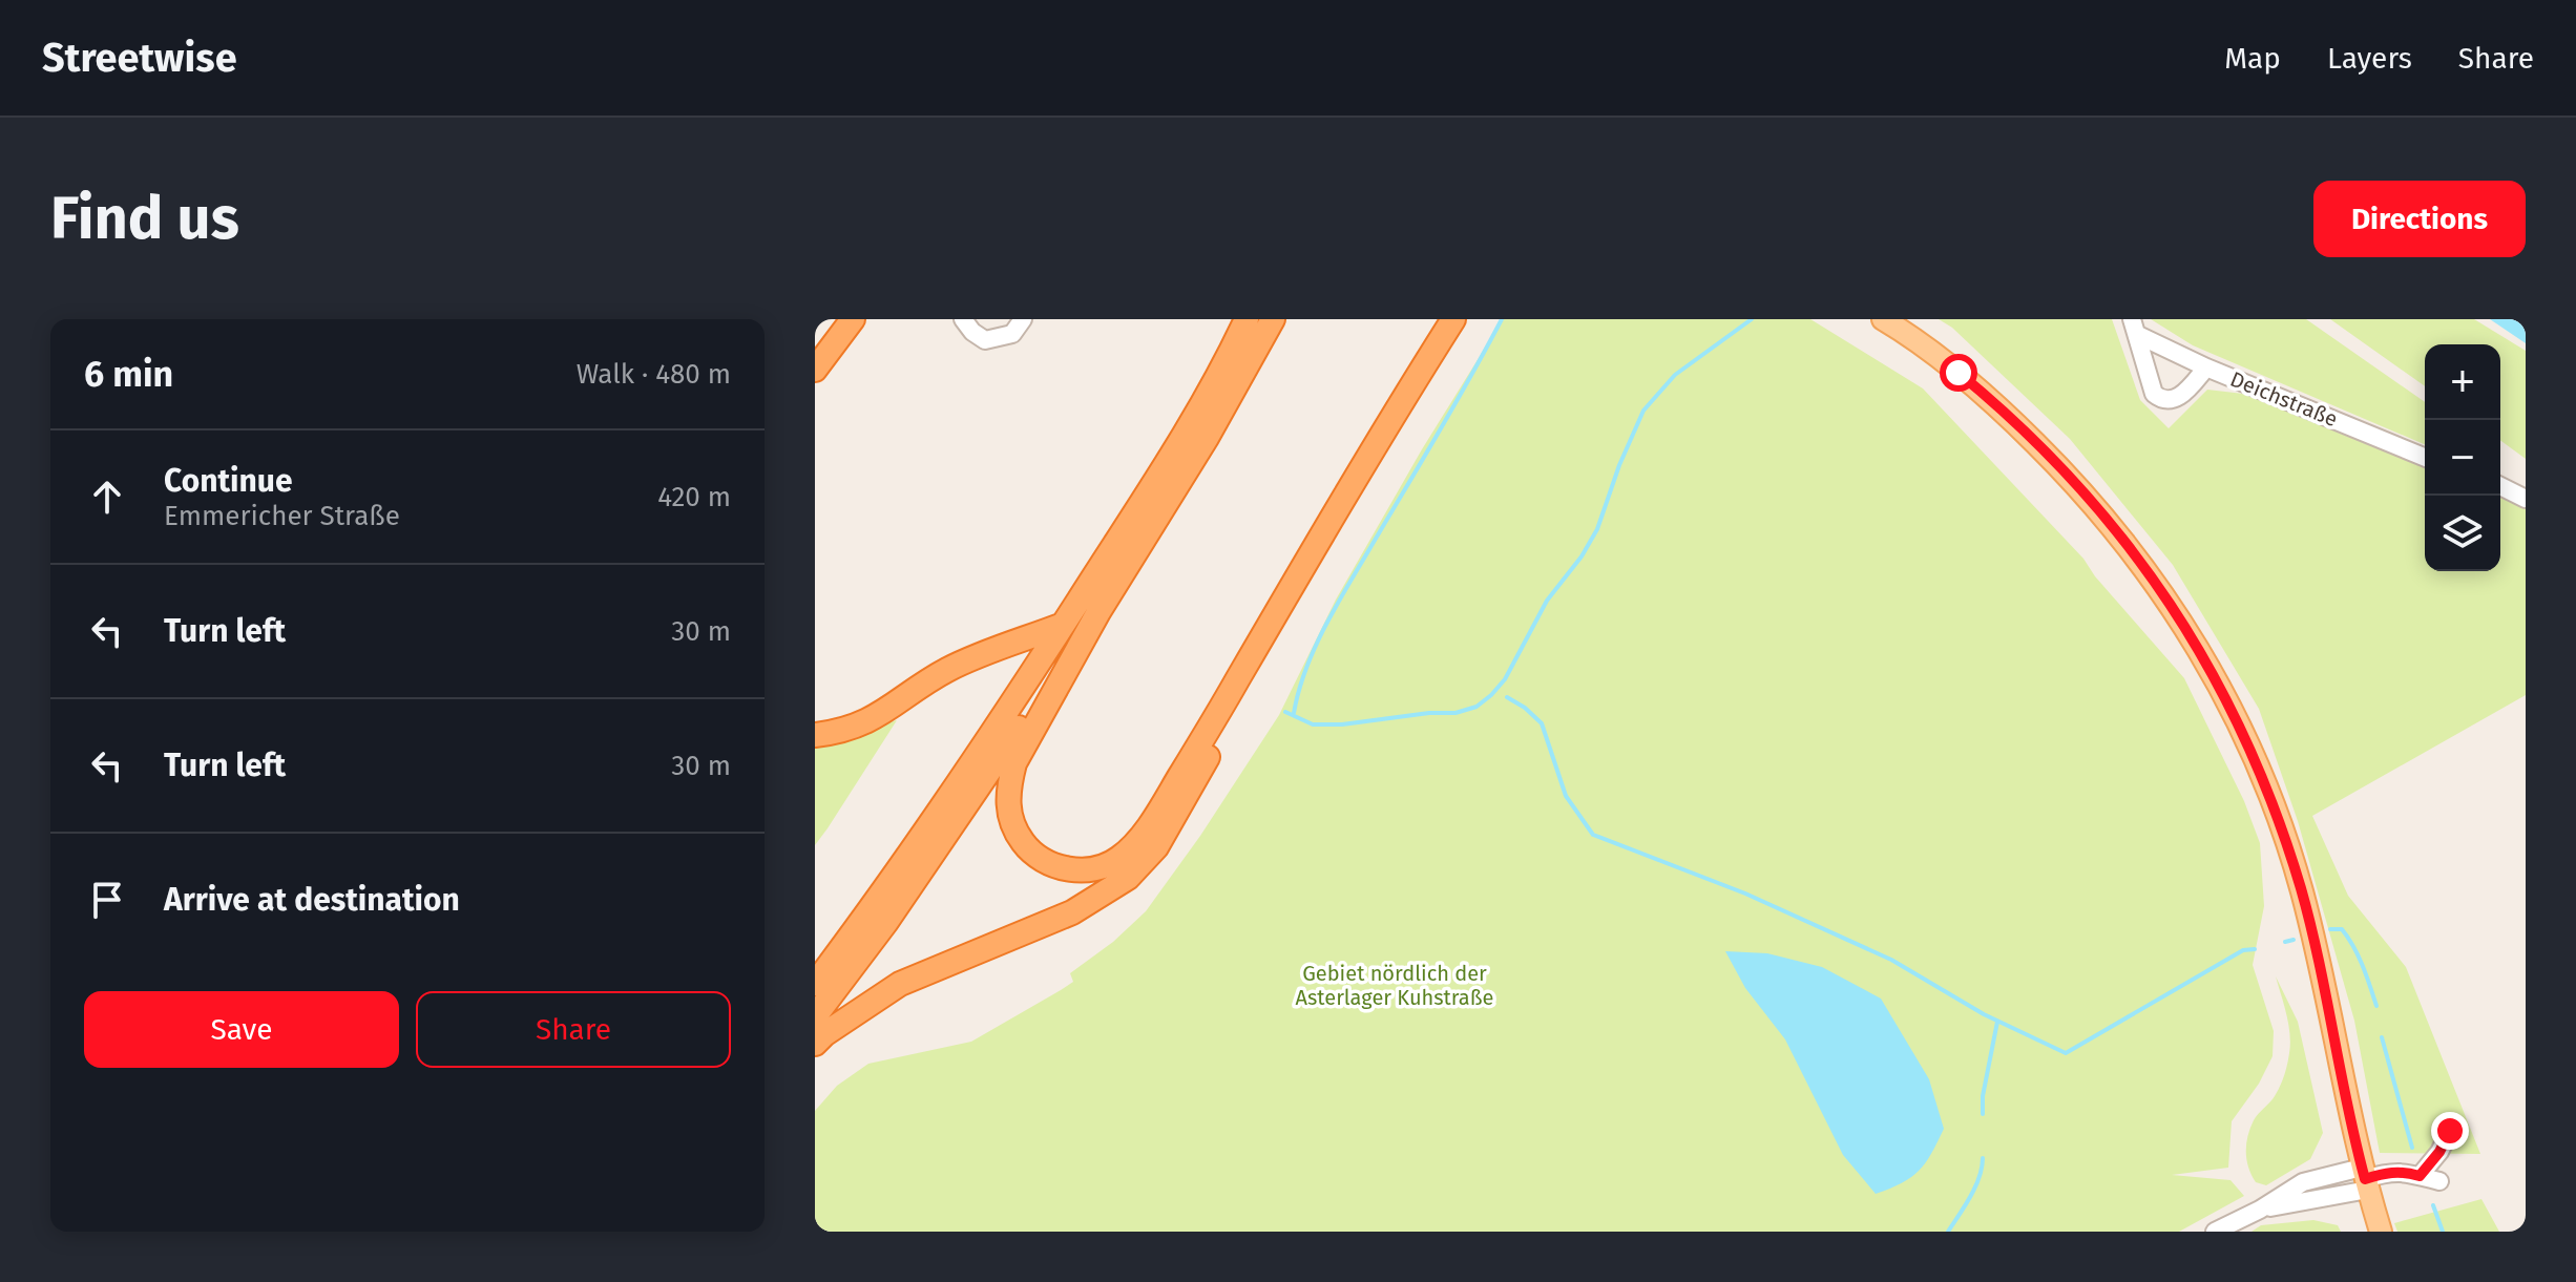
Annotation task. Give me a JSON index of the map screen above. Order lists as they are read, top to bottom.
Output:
{
  "streets": {
    "street": ["Deichstraße"]
  },
  "parks": ["Gebiet nördlich der Asterlager Kuhstraße"],
  "page": {
    "header": "Streetwise",
    "nav": ["Map", "Layers", "Share"],
    "buttons": [
      "Directions",
      ["Save", "Share"]
    ],
    "title": "Find us",
    "heading": ["6 min", "Walk · 480 m"],
    "map_buttons": ["+", "−"],
    "list": [
      ["Continue", "Emmericher Straße", "420 m"],
      ["Turn left", "30 m"],
      ["Turn left", "30 m"],
      "Arrive at destination"
    ]
  }
}
